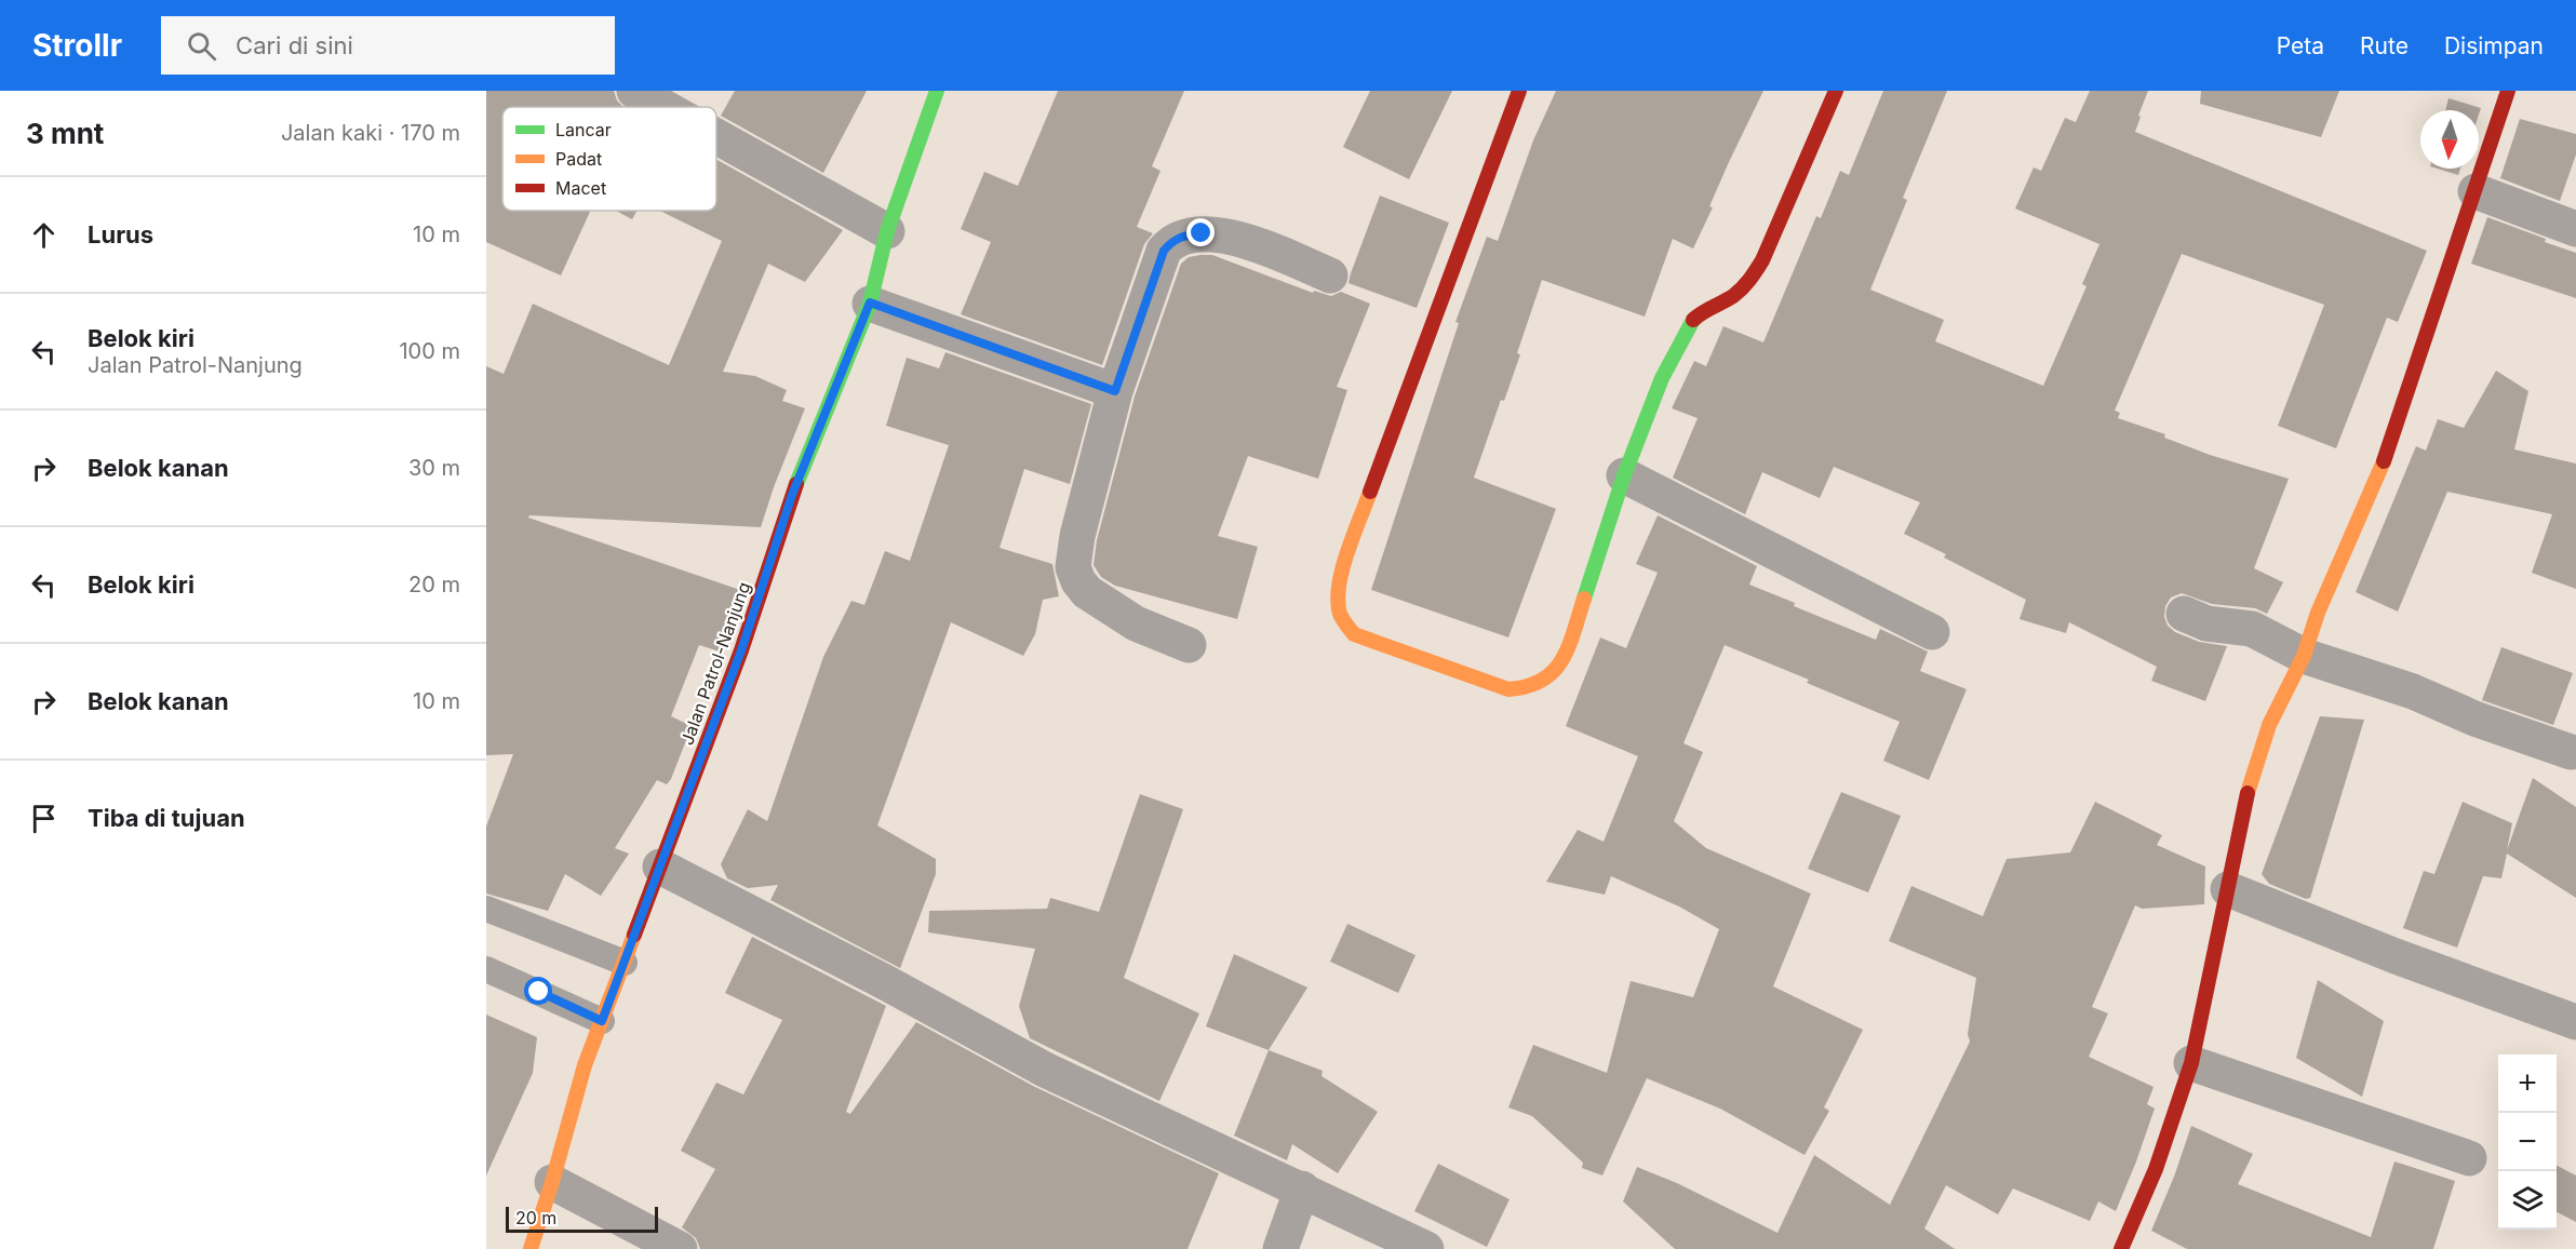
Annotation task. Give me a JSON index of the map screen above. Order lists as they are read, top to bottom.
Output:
{
  "streets": {
    "street": ["Jalan Patrol-Nanjung"]
  },
  "legend": ["Lancar", "Padat", "Macet"],
  "scale_bar": "20 m",
  "north": "bottom",
  "page": {
    "header": "Strollr",
    "search": "Cari di sini",
    "nav": ["Peta", "Rute", "Disimpan"],
    "heading": ["3 mnt", "Jalan kaki · 170 m"],
    "list": [
      ["Lurus", "10 m"],
      ["Belok kiri", "Jalan Patrol-Nanjung", "100 m"],
      ["Belok kanan", "30 m"],
      ["Belok kiri", "20 m"],
      ["Belok kanan", "10 m"],
      "Tiba di tujuan"
    ],
    "map_buttons": ["+", "−"],
    "scale": "20 m"
  }
}
